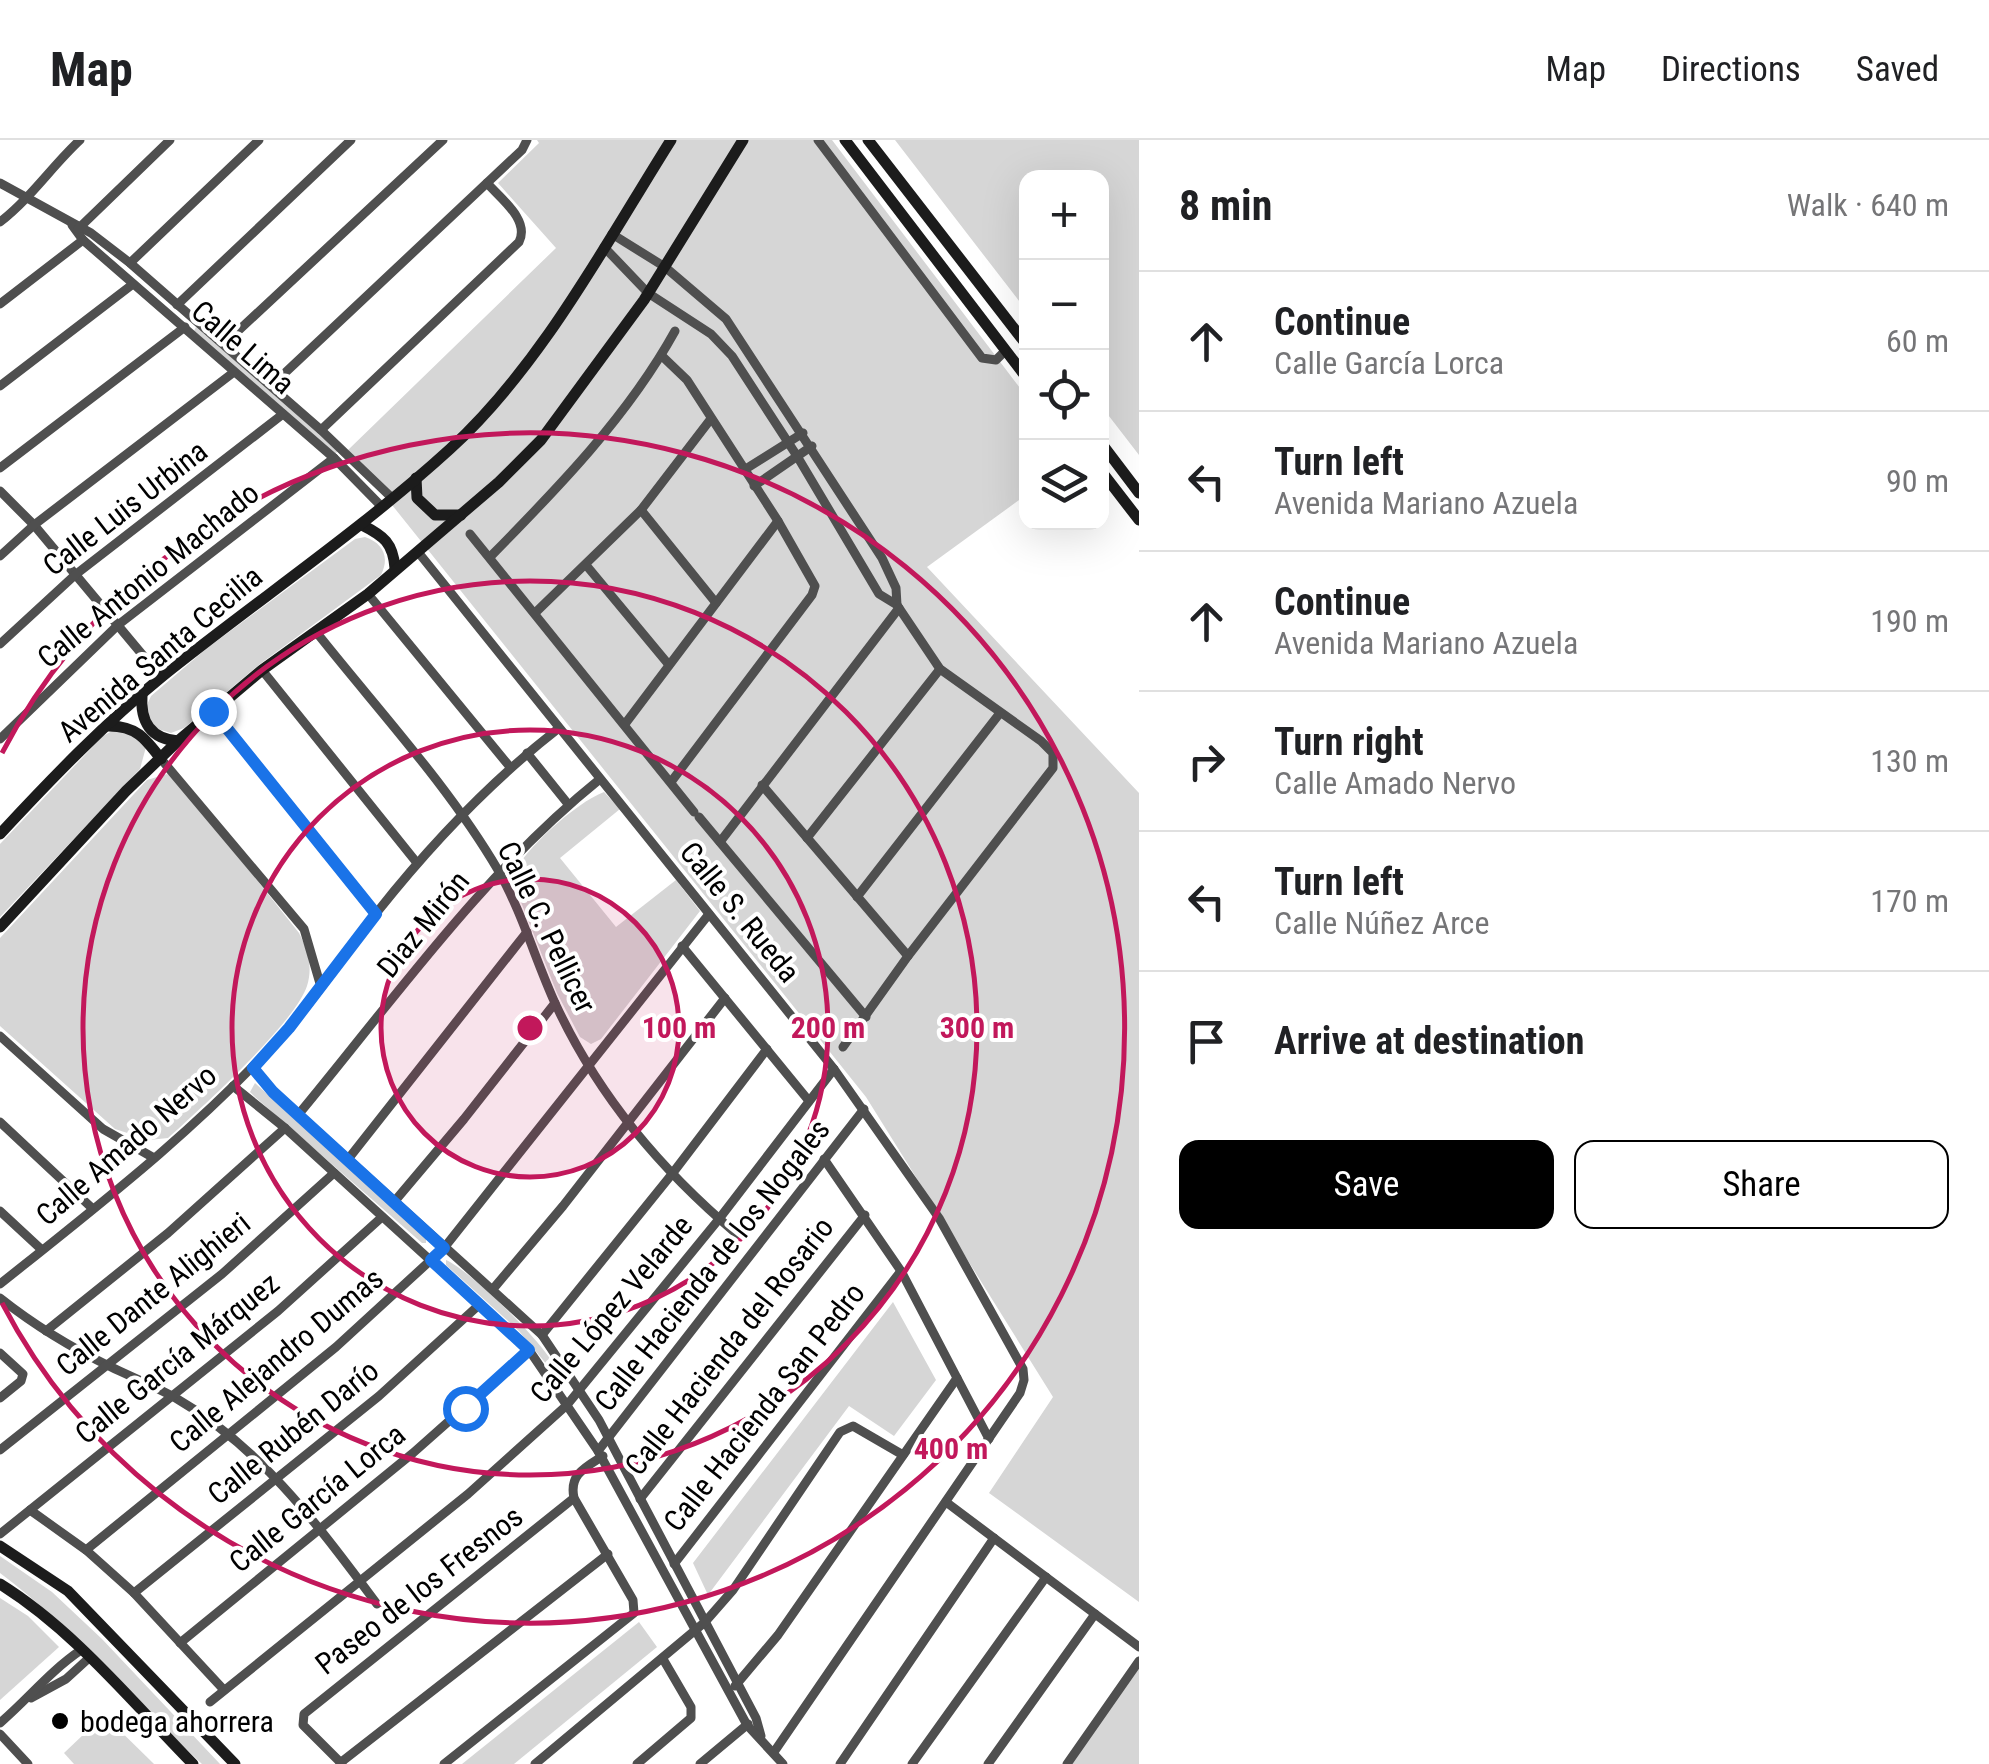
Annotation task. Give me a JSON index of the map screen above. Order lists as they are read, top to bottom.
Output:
{
  "streets": {
    "street": [
      "Calle Lima",
      "Calle Luis Urbina",
      "Calle Antonio Machado",
      "Avenida Santa Cecilia",
      "Calle S. Rueda",
      "Diaz Mirón",
      "Calle C. Pellicer",
      "Calle Amado Nervo",
      "Calle Hacienda de los Nogales",
      "Calle Dante Alighieri",
      "Calle López Velarde",
      "Calle Hacienda del Rosario",
      "Calle García Márquez",
      "Calle Alejandro Dumas",
      "Calle Hacienda San Pedro",
      "Calle Rubén Darío",
      "Calle García Lorca",
      "Paseo de los Fresnos"
    ]
  },
  "crossings": [
    ["Calle Lima", "Calle Luis Urbina"],
    ["Calle Lima", "Calle Antonio Machado"],
    ["Calle Lima", "Avenida Santa Cecilia"],
    ["Calle S. Rueda", "Diaz Mirón"],
    ["Calle S. Rueda", "Calle Amado Nervo"],
    ["Calle S. Rueda", "Calle Hacienda de los Nogales"],
    ["Calle S. Rueda", "Calle López Velarde"],
    ["Calle S. Rueda", "Calle Alejandro Dumas"],
    ["Diaz Mirón", "Calle C. Pellicer"],
    ["Calle C. Pellicer", "Calle Amado Nervo"],
    ["Calle C. Pellicer", "Calle López Velarde"],
    ["Calle C. Pellicer", "Calle Alejandro Dumas"],
    ["Calle Hacienda de los Nogales", "Paseo de los Fresnos"]
  ],
  "places": ["bodega ahorrera"],
  "page": {
    "header": "Map",
    "nav": ["Map", "Directions", "Saved"],
    "heading": ["8 min", "Walk · 640 m"],
    "map_buttons": ["+", "−"],
    "list": [
      ["Continue", "Calle García Lorca", "60 m"],
      ["Turn left", "Avenida Mariano Azuela", "90 m"],
      ["Continue", "Avenida Mariano Azuela", "190 m"],
      ["Turn right", "Calle Amado Nervo", "130 m"],
      ["Turn left", "Calle Núñez Arce", "170 m"],
      "Arrive at destination"
    ],
    "buttons": ["Save", "Share"]
  },
  "rings": [
    "100 m",
    "200 m",
    "300 m",
    "400 m"
  ]
}
